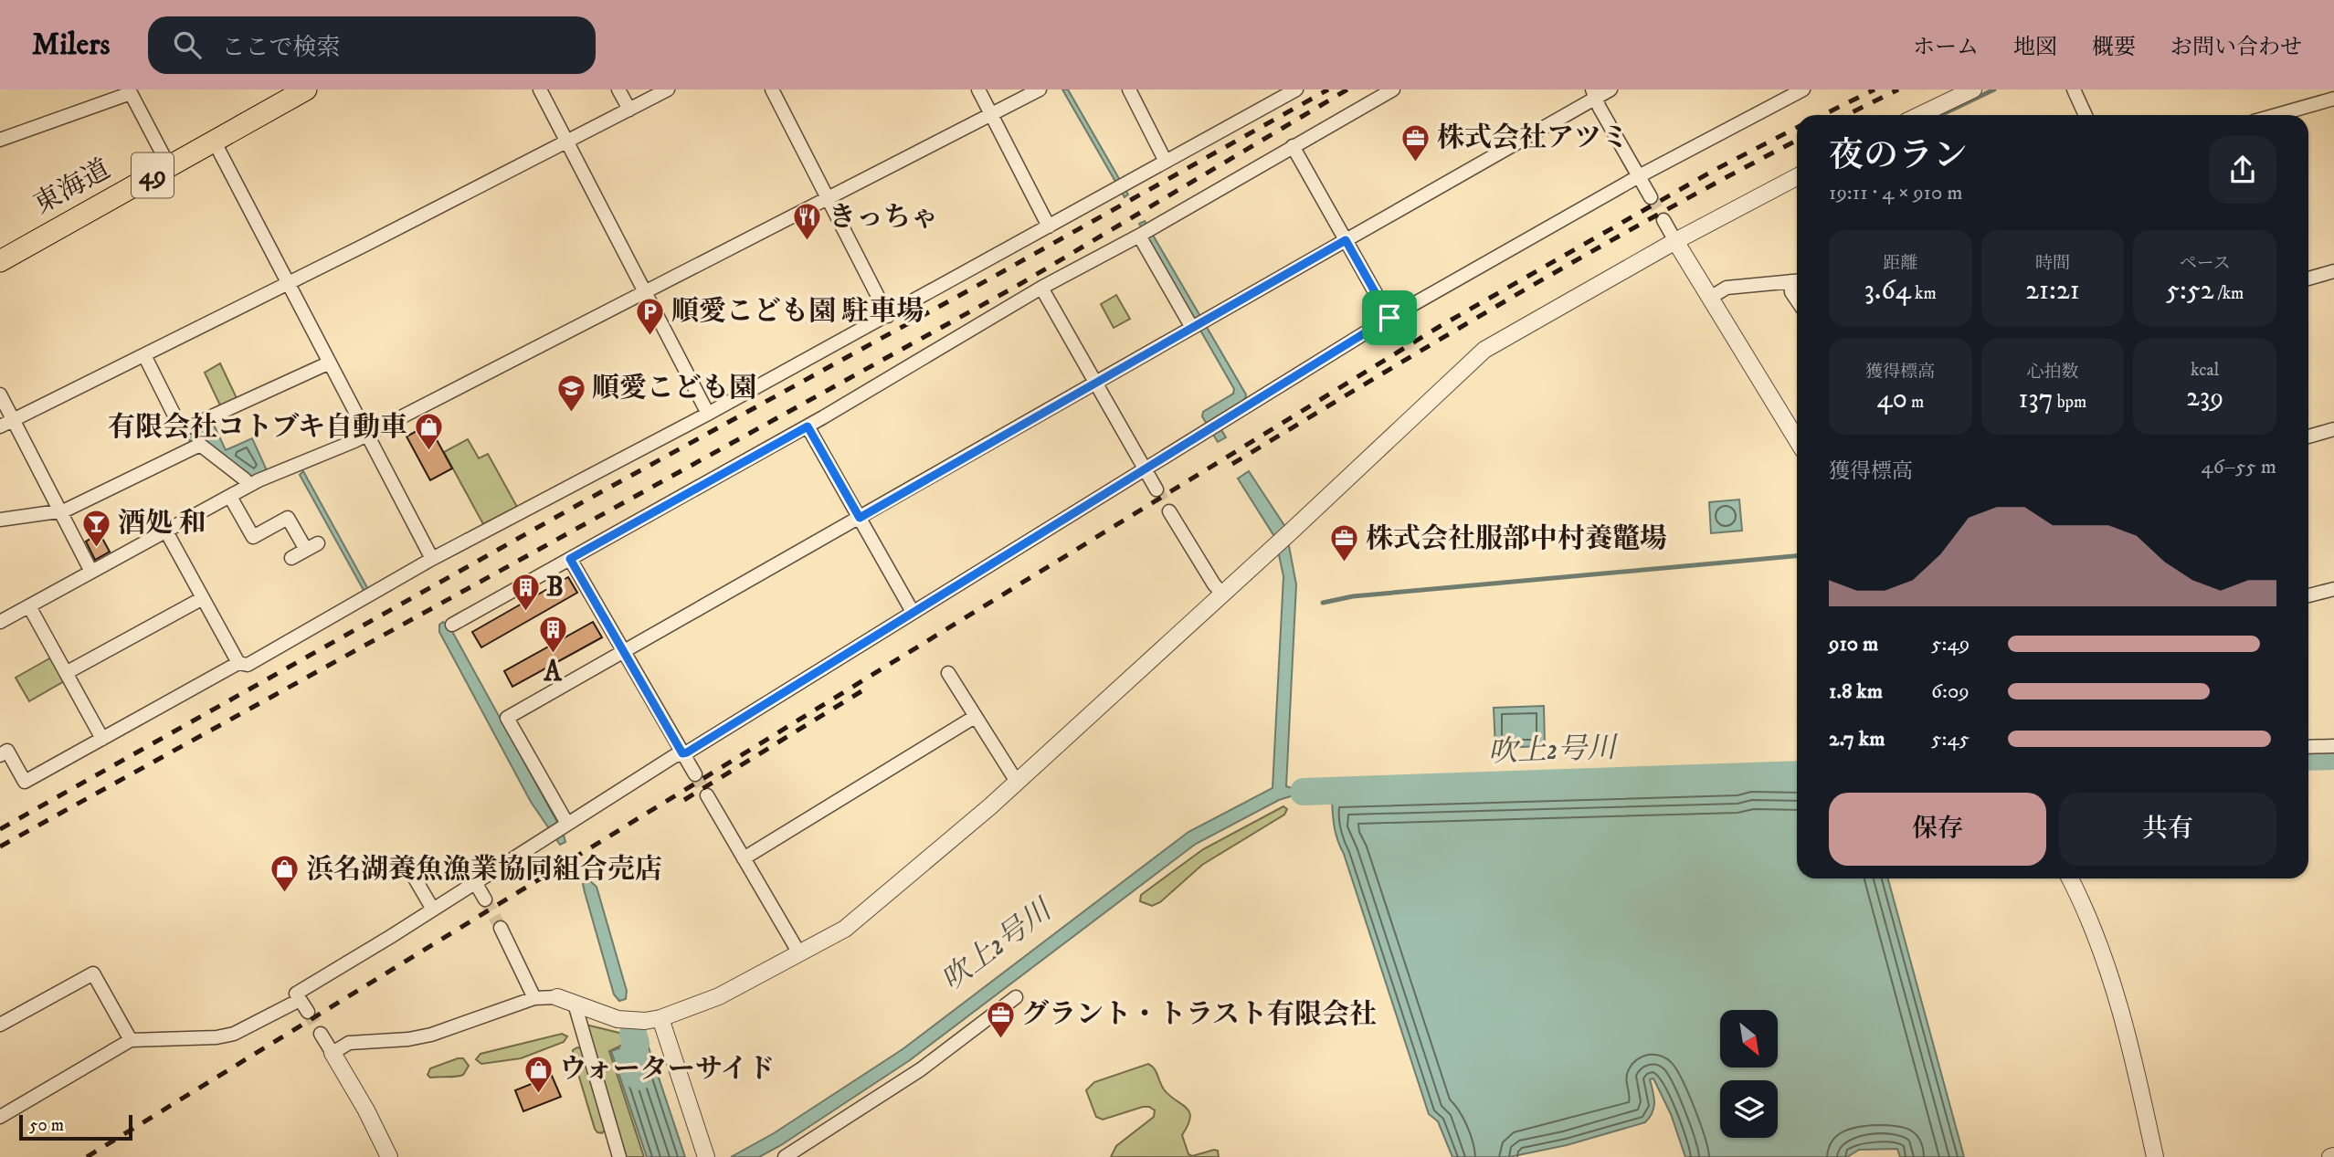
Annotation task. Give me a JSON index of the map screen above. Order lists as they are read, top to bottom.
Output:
{
  "streets": {
    "main road": ["49", "東海道"]
  },
  "water": ["吹上2号川"],
  "places": {
    "office": ["株式会社アツミ", "株式会社服部中村養鼈場", "グラント・トラスト有限会社"],
    "restaurant": ["きっちゃ"],
    "parking": ["順愛こども園 駐車場"],
    "school or university": ["順愛こども園"],
    "shop": ["有限会社コトブキ自動車", "浜名湖養魚漁業協同組合売店", "ウォーターサイド"],
    "bar": ["酒処 和"],
    "building": ["B", "A"]
  },
  "scale_bar": "50 m",
  "north": "bottom right",
  "page": {
    "header": "Milers",
    "search": "ここで検索",
    "nav": [
      "ホーム",
      "地図",
      "概要",
      "お問い合わせ"
    ],
    "heading": ["夜のラン", "19:11 · 4 × 910 m"],
    "stats": [
      ["距離", "3.64 km"],
      ["時間", "21:21"],
      ["ペース", "5:52 /km"],
      ["獲得標高", "40 m"],
      ["心拍数", "137 bpm"],
      ["kcal", "239"]
    ],
    "chart": ["獲得標高", "46–55 m"],
    "list": [
      {
        "name": "910 m",
        "note": "5:49"
      },
      {
        "name": "1.8 km",
        "note": "6:09"
      },
      {
        "name": "2.7 km",
        "note": "5:45"
      }
    ],
    "buttons": ["保存", "共有"],
    "scale": "50 m"
  }
}
